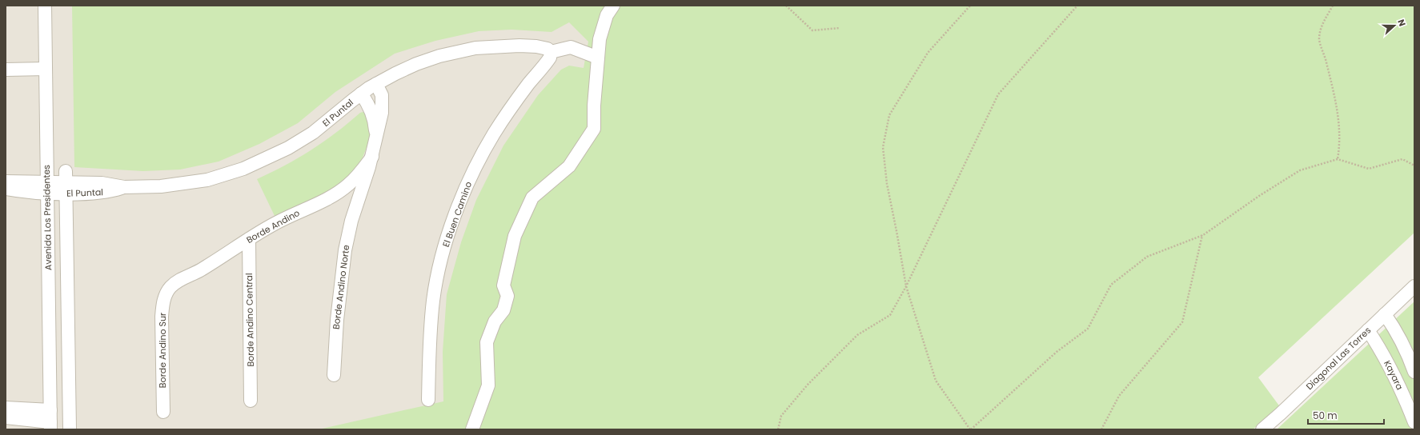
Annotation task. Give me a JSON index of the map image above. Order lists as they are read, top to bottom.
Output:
{
  "streets": {
    "street": [
      "El Puntal",
      "El Buen Camino",
      "Avenida Los Presidentes",
      "Borde Andino",
      "Borde Andino Norte",
      "Borde Andino Central",
      "Borde Andino Sur",
      "Diagonal Las Torres",
      "Kayara"
    ]
  },
  "crossings": [
    ["El Puntal", "El Buen Camino"],
    ["El Puntal", "Avenida Los Presidentes"],
    ["Borde Andino", "Borde Andino Norte"],
    ["Borde Andino", "Borde Andino Central"],
    ["Borde Andino", "Borde Andino Sur"],
    ["Diagonal Las Torres", "Kayara"]
  ],
  "scale_bar": "50 m",
  "north": "right"
}
